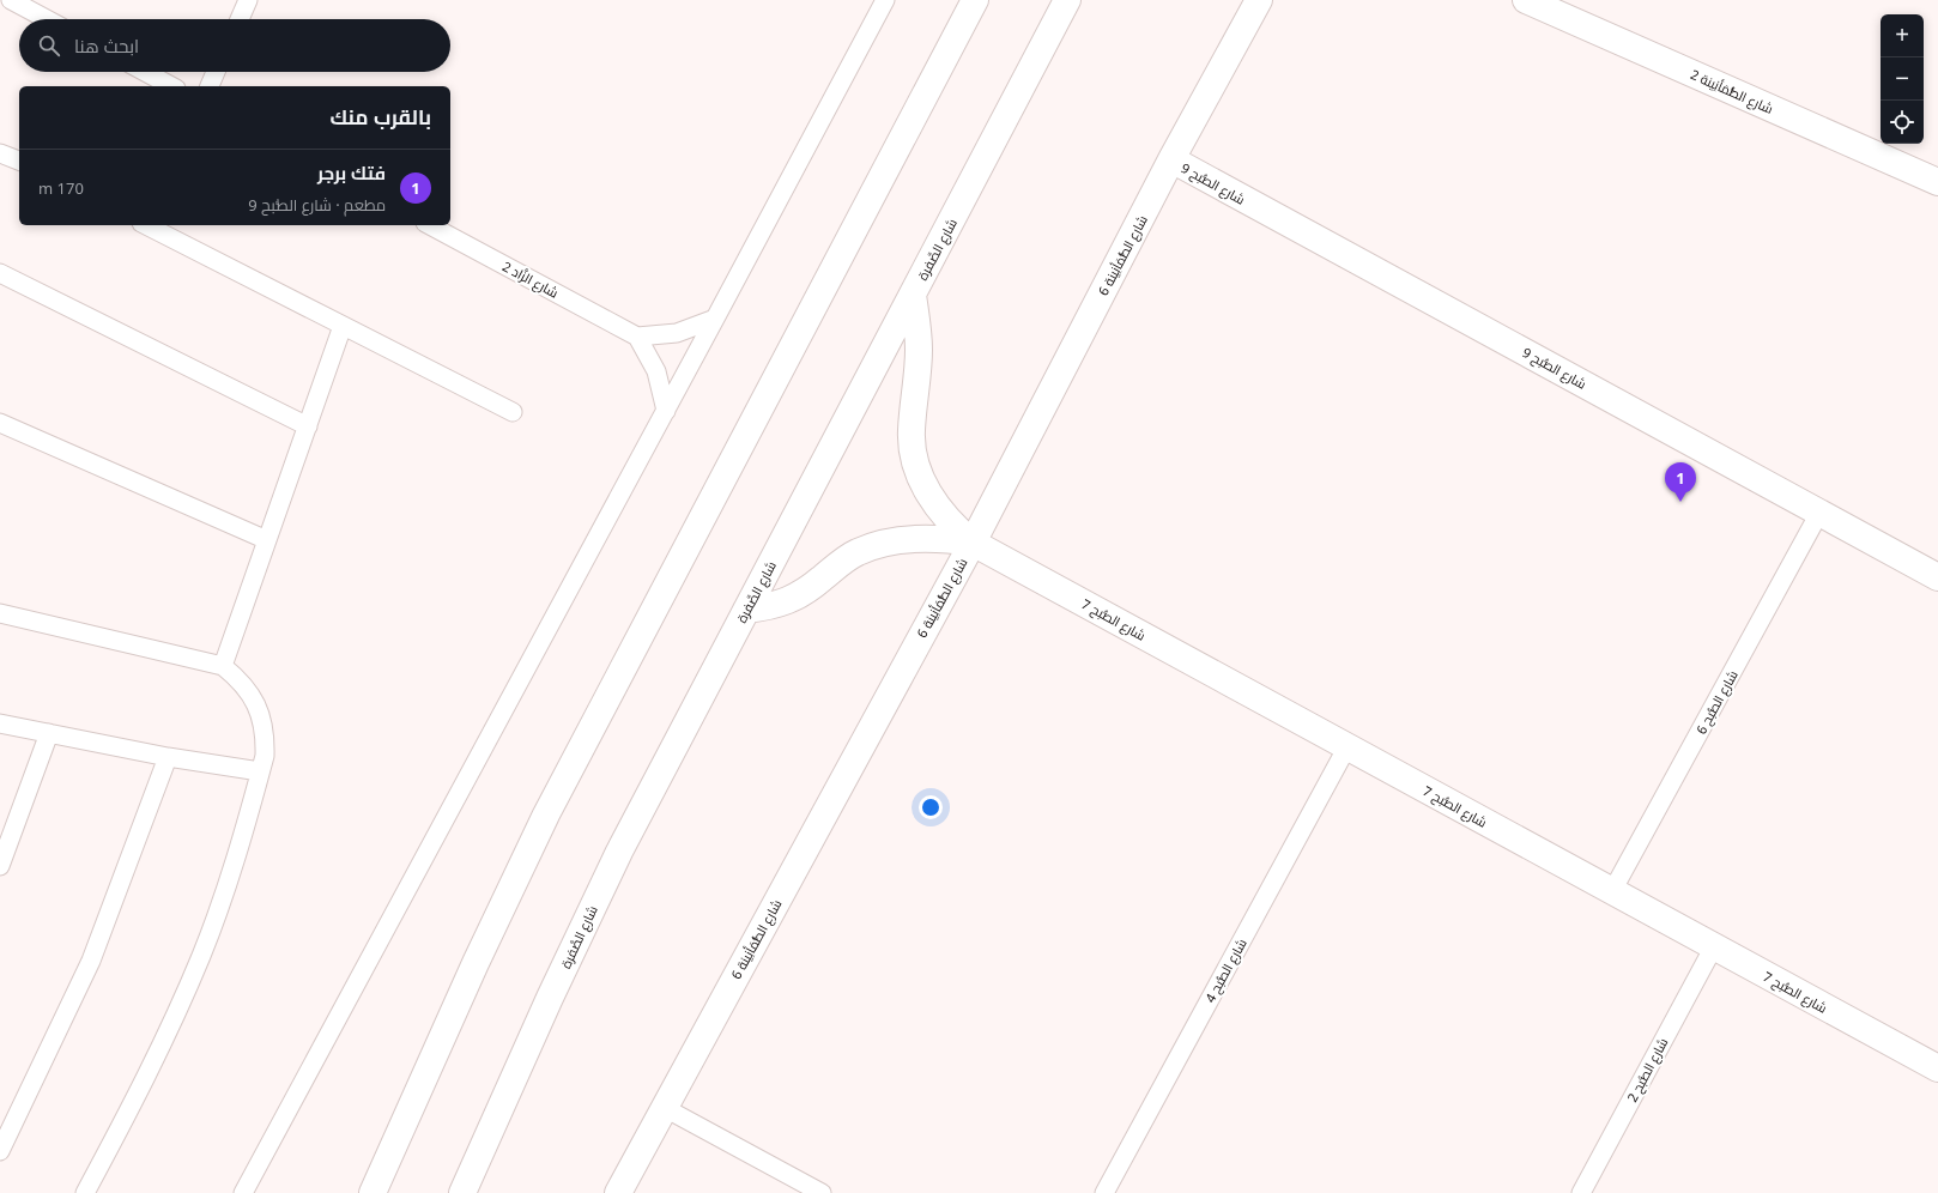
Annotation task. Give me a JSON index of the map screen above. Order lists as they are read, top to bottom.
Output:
{
  "streets": {
    "street": [
      "شارع الطُّمَأنِينة 2",
      "شارع الصُّبح 9",
      "شارع الصَّفرة",
      "شارع الطُّمَأنِينة 6",
      "شارع الصُّبح 7"
    ],
    "lane": [
      "شارع الزَّاد 2",
      "شارع الصُّبح 6",
      "شارع الصُّبح 4",
      "شارع الصُّبح 2"
    ]
  },
  "crossings": [
    ["شارع الصُّبح 9", "شارع الطُّمَأنِينة 6"],
    ["شارع الصُّبح 9", "شارع الصُّبح 6"],
    ["شارع الصَّفرة", "شارع الصُّبح 7"],
    ["شارع الطُّمَأنِينة 6", "شارع الصُّبح 7"],
    ["شارع الصُّبح 7", "شارع الصُّبح 6"],
    ["شارع الصُّبح 7", "شارع الصُّبح 4"],
    ["شارع الصُّبح 7", "شارع الصُّبح 2"]
  ],
  "page": {
    "map_buttons": ["+", "−"],
    "search": "ابحث هنا",
    "heading": "بالقرب منك",
    "list": [
      {
        "mark": "1",
        "name": "فتك برجر",
        "note": "مطعم · شارع الصُّبح 9",
        "value": "170 m"
      }
    ],
    "pins": "1"
  }
}
